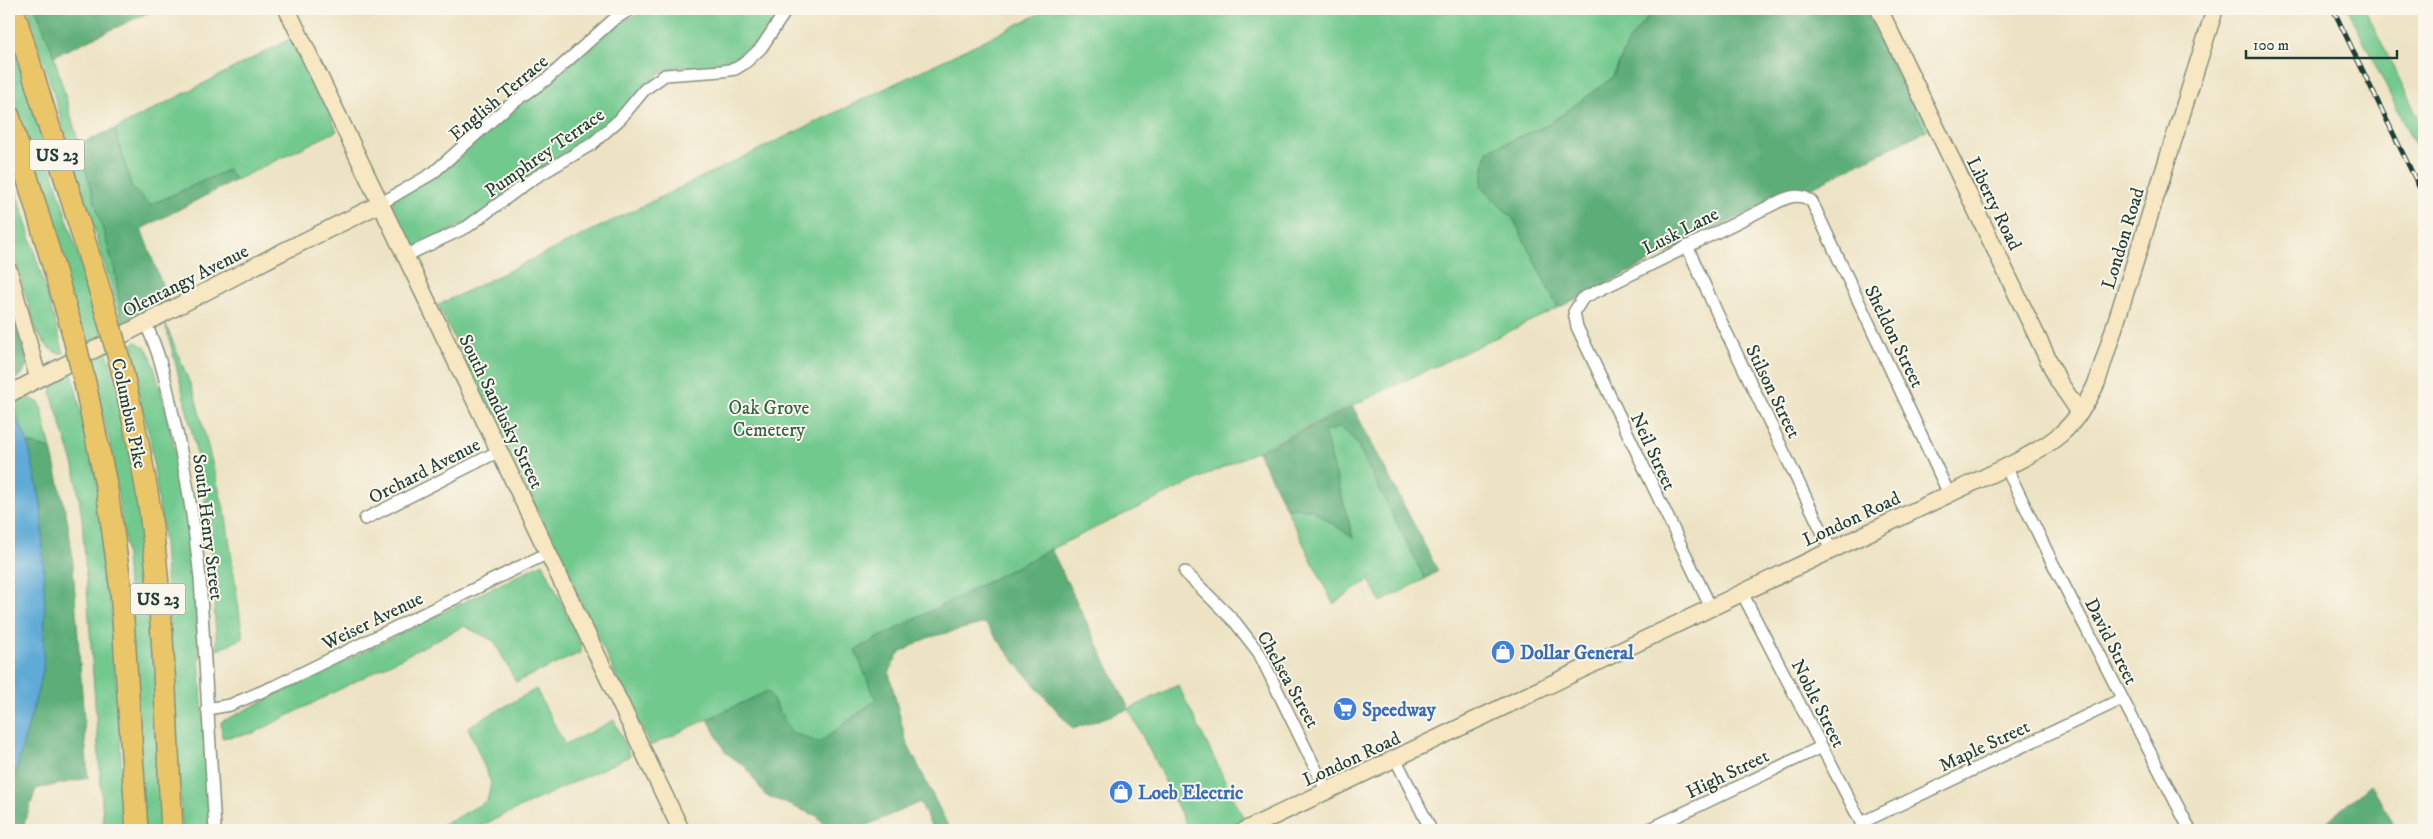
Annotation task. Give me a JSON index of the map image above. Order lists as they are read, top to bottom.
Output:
{
  "streets": {
    "highway": ["US 23", "Columbus Pike"],
    "street": [
      "English Terrace",
      "Pumphrey Terrace",
      "Liberty Road",
      "Lusk Lane",
      "London Road",
      "Olentangy Avenue",
      "Sheldon Street",
      "Stilson Street",
      "South Sandusky Street",
      "Neil Street",
      "Orchard Avenue",
      "South Henry Street",
      "Weiser Avenue",
      "David Street",
      "Chelsea Street",
      "Noble Street",
      "Maple Street",
      "High Street"
    ]
  },
  "crossings": [
    ["English Terrace", "Olentangy Avenue"],
    ["English Terrace", "South Sandusky Street"],
    ["Pumphrey Terrace", "South Sandusky Street"],
    ["Liberty Road", "London Road"],
    ["Lusk Lane", "Sheldon Street"],
    ["Lusk Lane", "Stilson Street"],
    ["Lusk Lane", "Neil Street"],
    ["London Road", "Sheldon Street"],
    ["London Road", "Stilson Street"],
    ["London Road", "Neil Street"],
    ["London Road", "David Street"],
    ["London Road", "Chelsea Street"],
    ["London Road", "Noble Street"],
    ["Olentangy Avenue", "South Sandusky Street"],
    ["Olentangy Avenue", "South Henry Street"],
    ["South Sandusky Street", "Orchard Avenue"],
    ["South Sandusky Street", "Weiser Avenue"],
    ["South Henry Street", "Weiser Avenue"],
    ["David Street", "Maple Street"],
    ["Noble Street", "Maple Street"],
    ["Noble Street", "High Street"]
  ],
  "parks": ["Oak Grove Cemetery"],
  "places": {
    "shop": ["Dollar General", "Loeb Electric"],
    "supermarket": ["Speedway"]
  },
  "scale_bar": "100 m"
}
